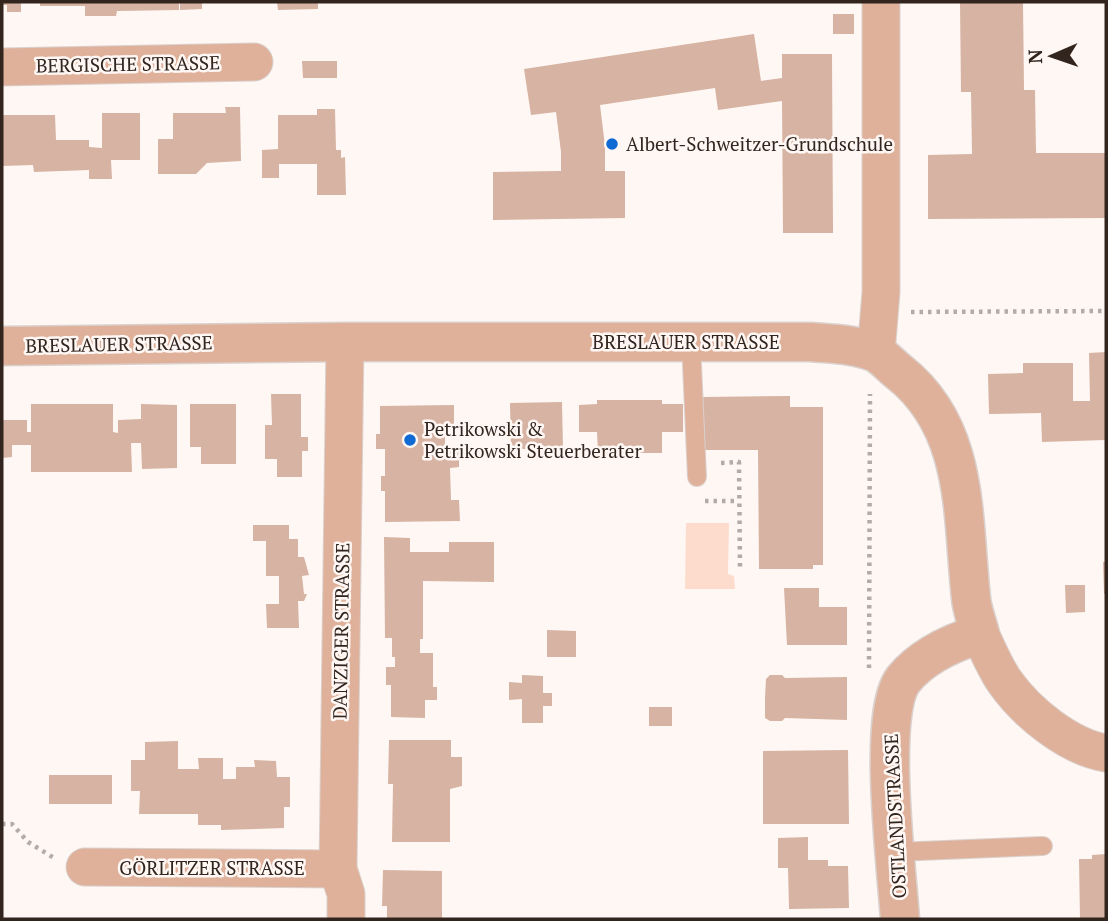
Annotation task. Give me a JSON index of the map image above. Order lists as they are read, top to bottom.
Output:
{
  "streets": {
    "street": [
      "BERGISCHE STRASSE",
      "BRESLAUER STRASSE",
      "DANZIGER STRASSE",
      "OSTLANDSTRASSE",
      "GÖRLITZER STRASSE"
    ]
  },
  "crossings": [
    ["BRESLAUER STRASSE", "DANZIGER STRASSE"],
    ["BRESLAUER STRASSE", "OSTLANDSTRASSE"],
    ["DANZIGER STRASSE", "GÖRLITZER STRASSE"]
  ],
  "places": ["Albert-Schweitzer-Grundschule", "Petrikowski & Petrikowski Steuerberater"],
  "north": "left"
}
